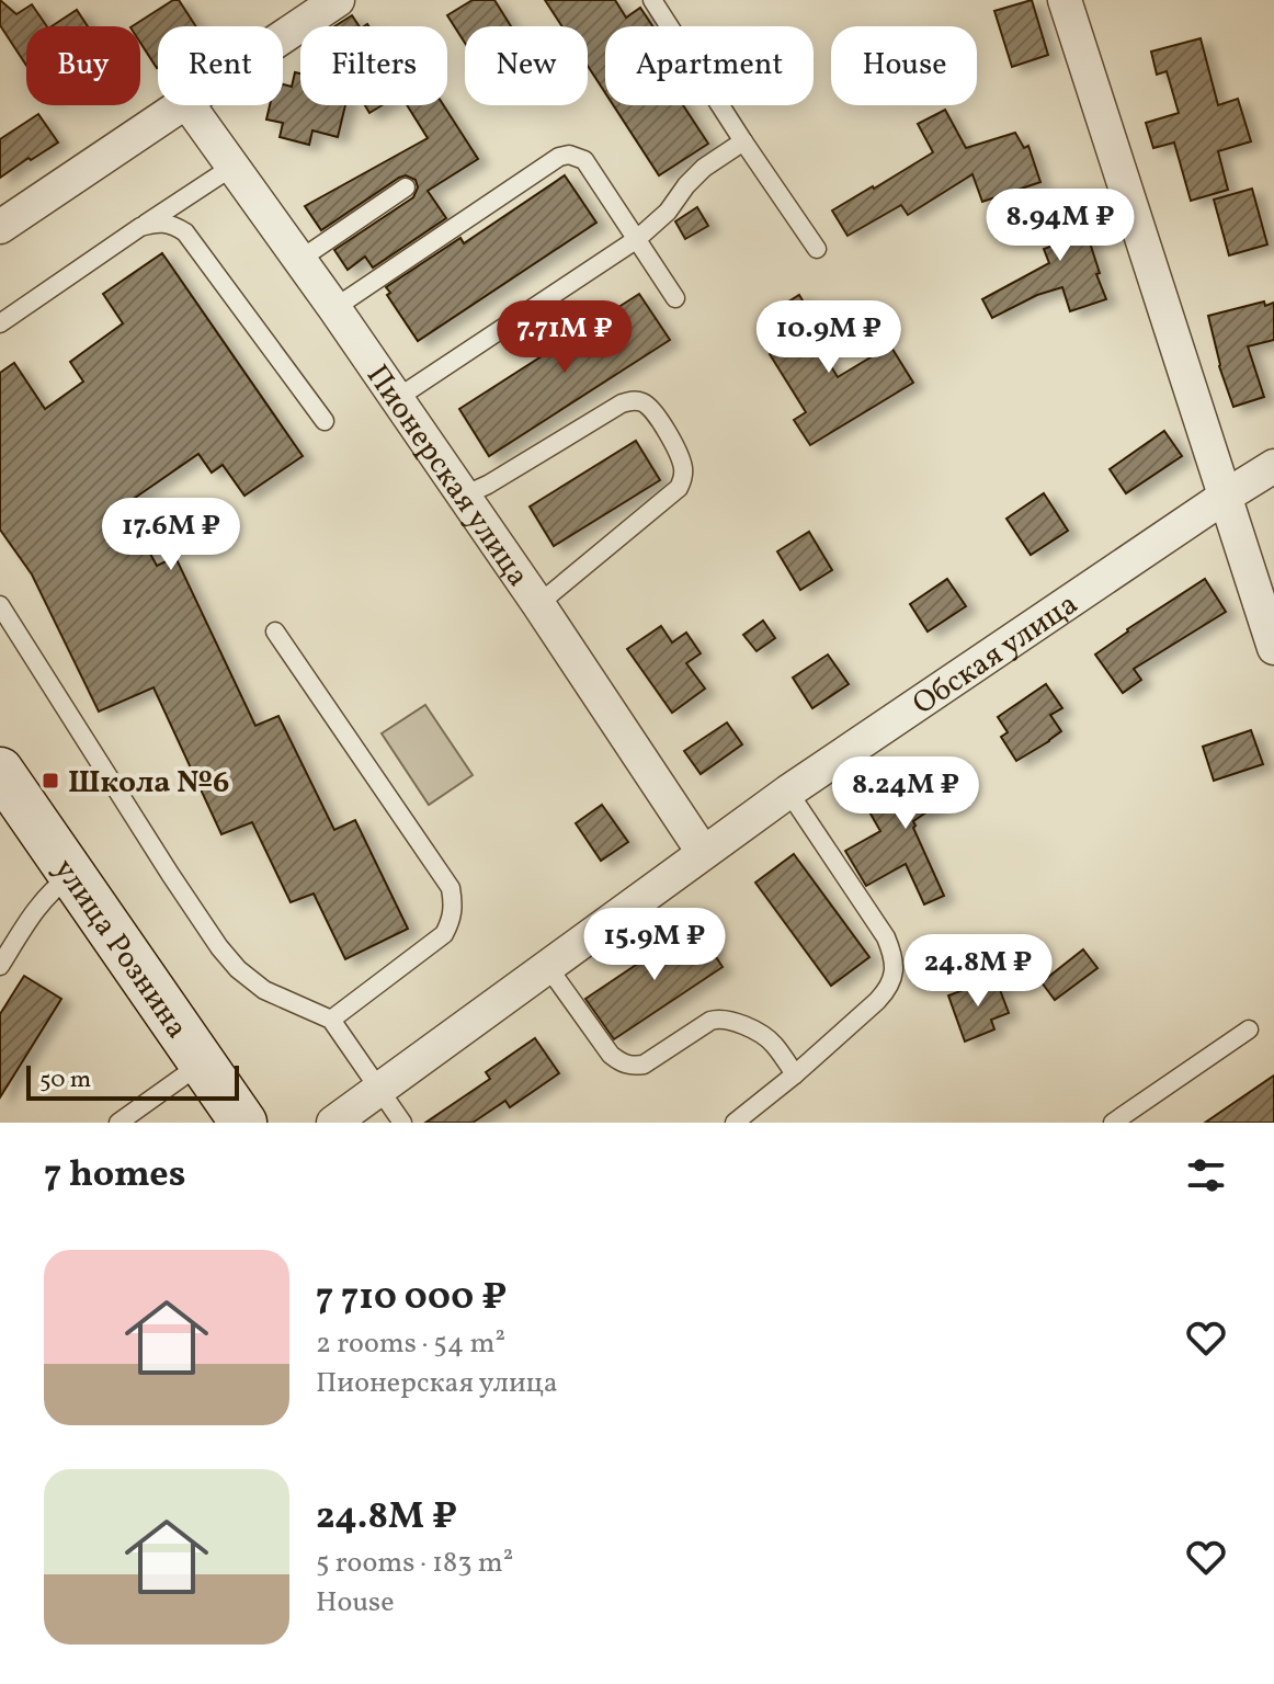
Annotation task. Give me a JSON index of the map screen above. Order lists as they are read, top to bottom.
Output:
{
  "streets": {
    "main road": ["улица Рознина"],
    "street": ["Пионерская улица", "Обская улица"]
  },
  "crossings": [
    ["Пионерская улица", "Обская улица"]
  ],
  "places": {
    "transit": ["Школа №6"]
  },
  "scale_bar": "50 m",
  "page": {
    "chip": [
      "Buy",
      "Rent",
      "Filters",
      "New",
      "Apartment",
      "House"
    ],
    "price": [
      "8.94M ₽",
      "7.71M ₽",
      "10.9M ₽",
      "17.6M ₽",
      "8.24M ₽",
      "15.9M ₽",
      "24.8M ₽"
    ],
    "scale": "50 m",
    "heading": "7 homes",
    "list": [
      {
        "name": "7 710 000 ₽",
        "note": "2 rooms · 54 m² · Пионерская улица"
      },
      {
        "name": "24.8M ₽",
        "note": "5 rooms · 183 m² · House"
      }
    ]
  }
}
